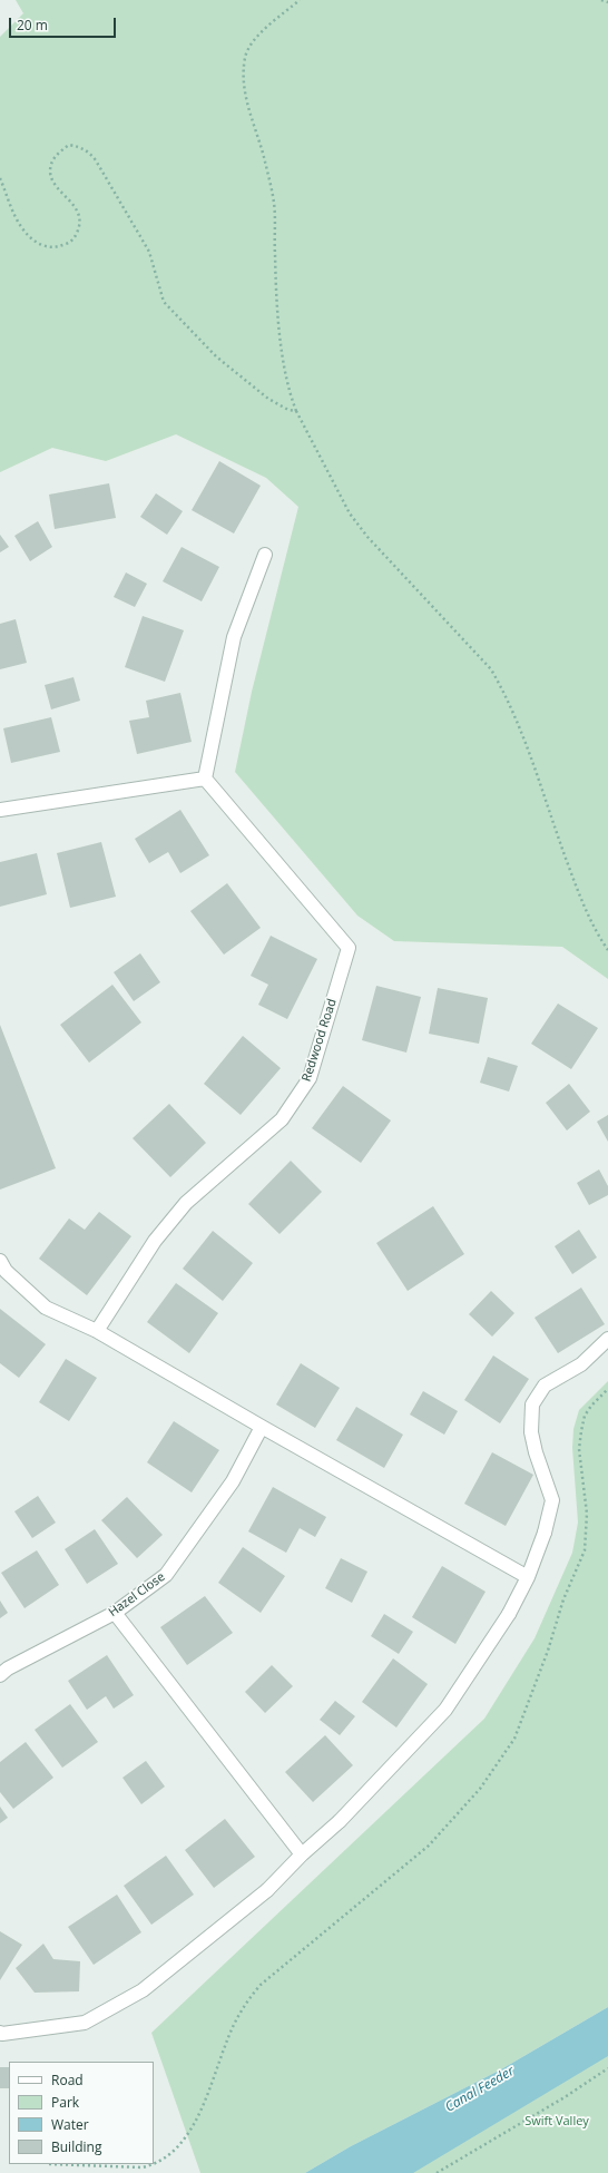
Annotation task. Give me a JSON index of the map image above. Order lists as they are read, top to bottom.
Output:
{
  "streets": {
    "street": ["Redwood Road", "Hazel Close"]
  },
  "water": ["Canal Feeder"],
  "parks": ["Swift Valley"],
  "legend": [
    "Road",
    "Park",
    "Water",
    "Building"
  ],
  "scale_bar": "20 m"
}
